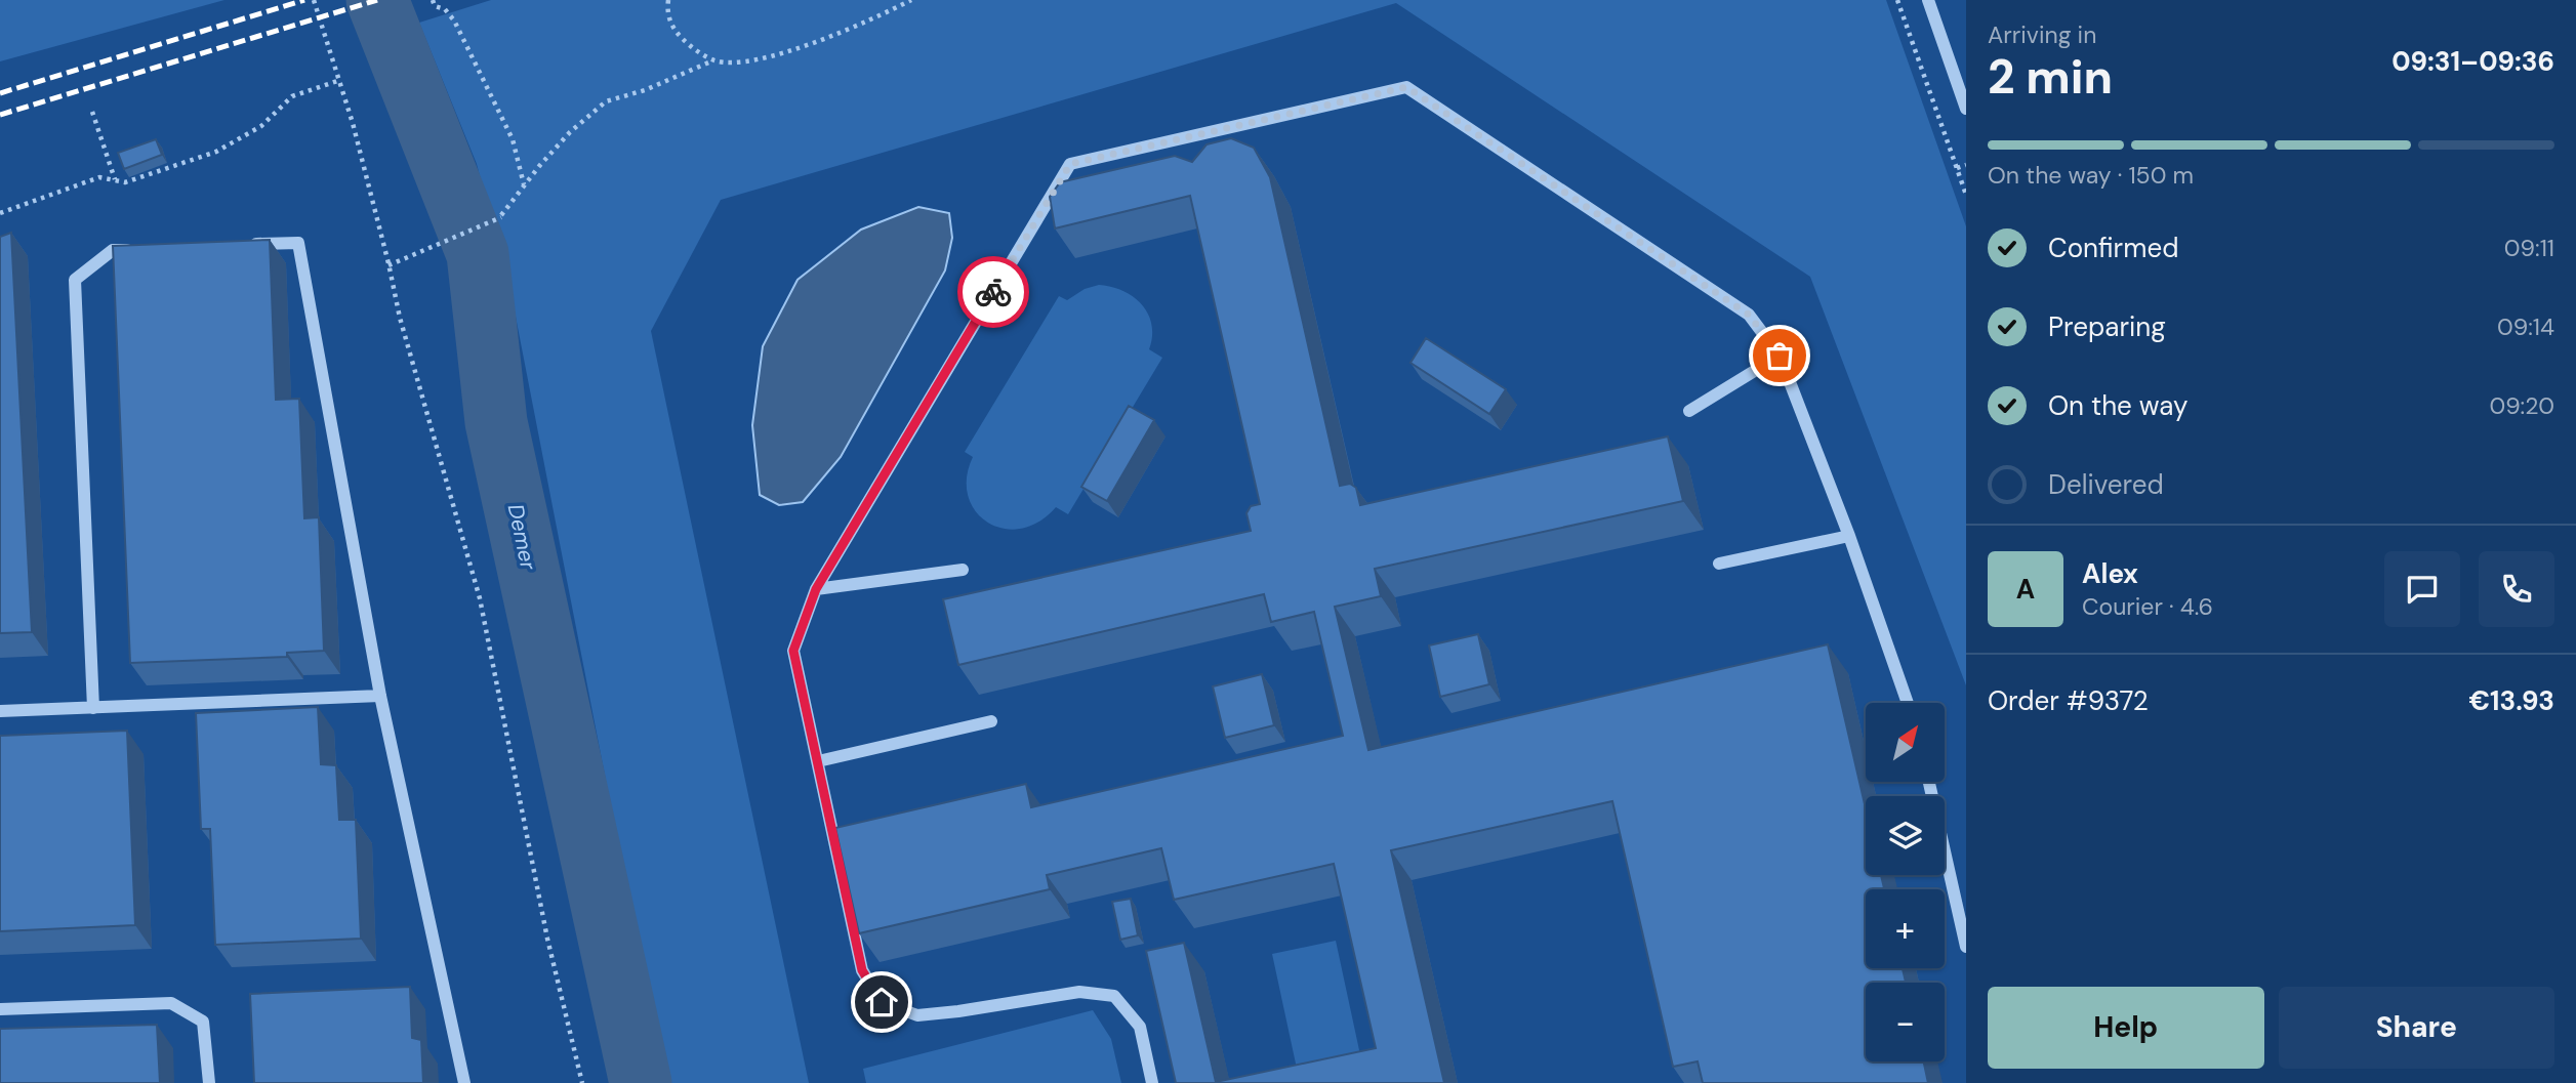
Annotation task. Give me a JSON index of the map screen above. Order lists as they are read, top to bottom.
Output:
{
  "water": ["Demer"],
  "north": "top right",
  "page": {
    "heading": ["2 min", "Arriving in", "09:31–09:36"],
    "panel": [
      "Alex",
      "Courier · 4.6",
      "Order #9372",
      "€13.93"
    ],
    "bar": "On the way · 150 m",
    "list": [
      ["Confirmed", "09:11"],
      ["Preparing", "09:14"],
      ["On the way", "09:20"],
      "Delivered"
    ],
    "round": "A",
    "map_buttons": ["+", "−"],
    "buttons": ["Help", "Share"]
  }
}
